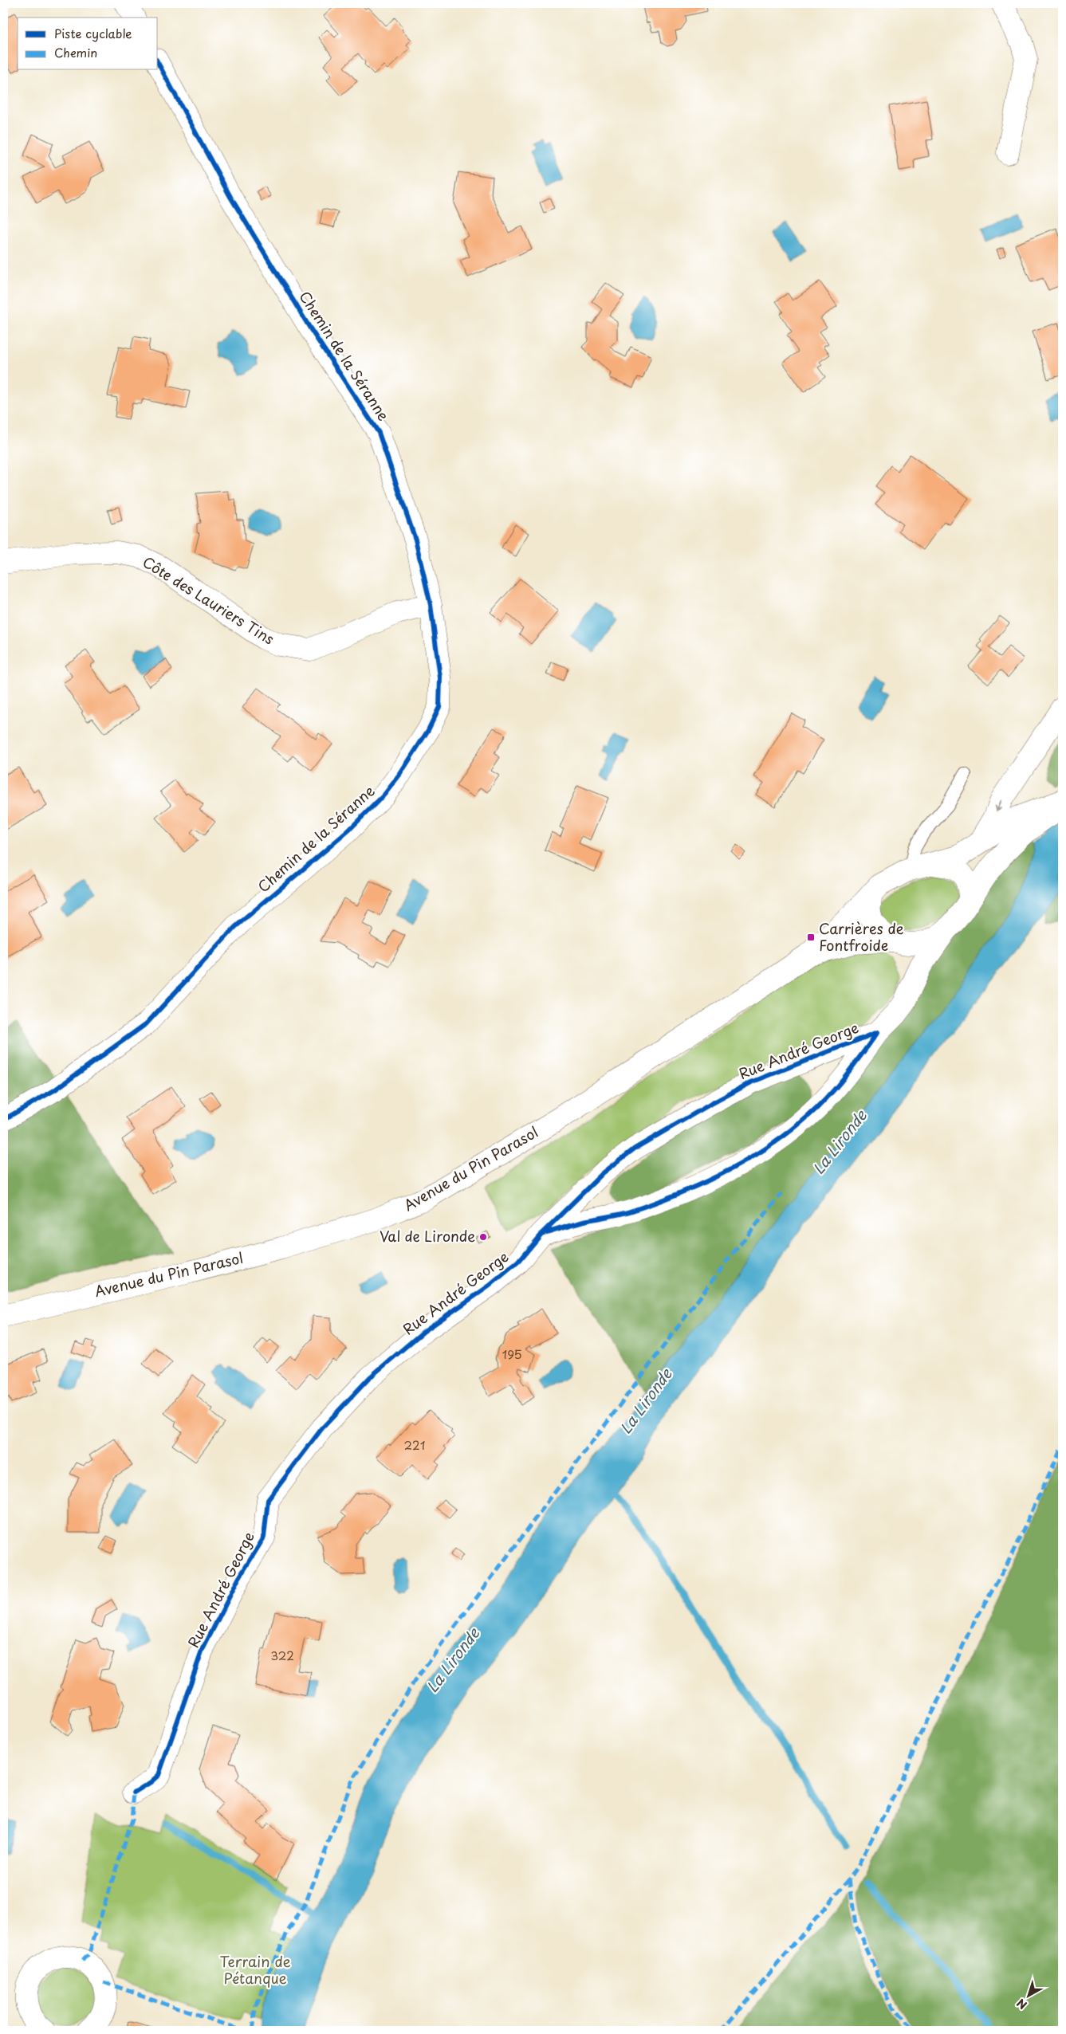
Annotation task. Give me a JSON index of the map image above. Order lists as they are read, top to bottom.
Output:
{
  "streets": {
    "street": [
      "Chemin de la Séranne",
      "Côte des Lauriers Tins",
      "Rue André George",
      "Avenue du Pin Parasol"
    ]
  },
  "crossings": [
    ["Chemin de la Séranne", "Côte des Lauriers Tins"],
    ["Rue André George", "Avenue du Pin Parasol"]
  ],
  "water": ["La Lironde"],
  "parks": ["Terrain de Pétanque"],
  "places": {
    "transit": ["Carrières de Fontfroide"],
    "other": ["Val de Lironde"]
  },
  "house_numbers": ["195", "221", "322"],
  "legend": ["Piste cyclable", "Chemin"],
  "north": "bottom left"
}
